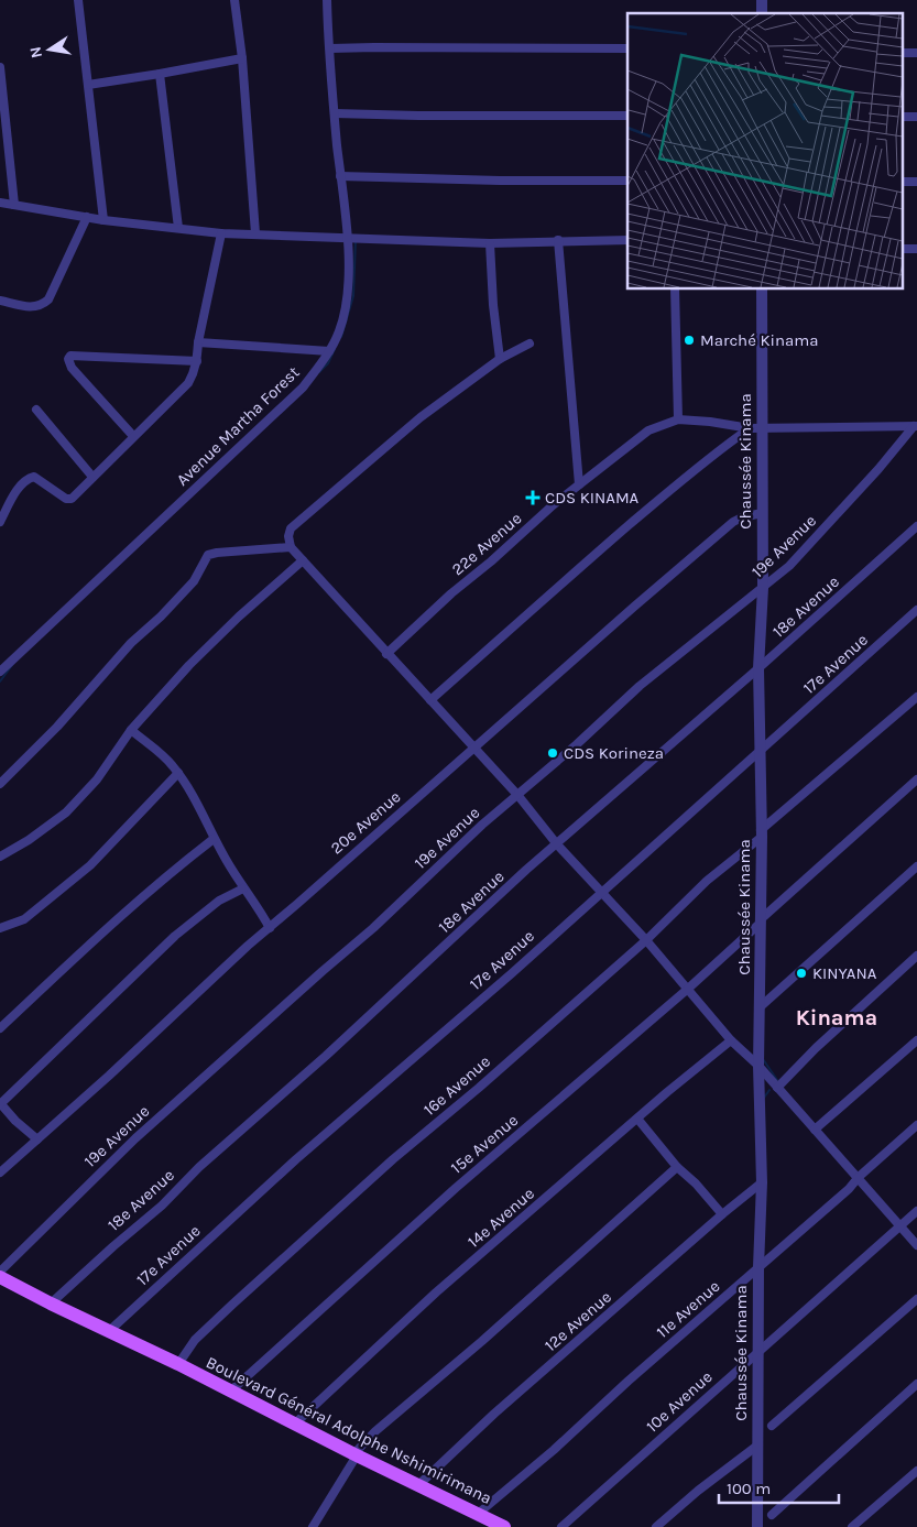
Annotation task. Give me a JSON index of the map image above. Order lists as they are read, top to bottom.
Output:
{
  "streets": {
    "main road": ["Boulevard Général Adolphe Nshimirimana"],
    "street": [
      "Avenue Martha Forest",
      "Chaussée Kinama",
      "22e Avenue",
      "19e Avenue",
      "18e Avenue",
      "17e Avenue",
      "20e Avenue",
      "16e Avenue",
      "15e Avenue",
      "14e Avenue",
      "11e Avenue",
      "12e Avenue",
      "10e Avenue"
    ]
  },
  "crossings": [
    ["Chaussée Kinama", "22e Avenue"],
    ["Chaussée Kinama", "19e Avenue"],
    ["Chaussée Kinama", "18e Avenue"],
    ["Chaussée Kinama", "17e Avenue"],
    ["Chaussée Kinama", "20e Avenue"],
    ["Chaussée Kinama", "16e Avenue"],
    ["Chaussée Kinama", "15e Avenue"],
    ["Chaussée Kinama", "11e Avenue"],
    ["Chaussée Kinama", "12e Avenue"],
    ["Chaussée Kinama", "10e Avenue"],
    ["22e Avenue", "19e Avenue"],
    ["18e Avenue", "Boulevard Général Adolphe Nshimirimana"],
    ["17e Avenue", "Boulevard Général Adolphe Nshimirimana"],
    ["16e Avenue", "Boulevard Général Adolphe Nshimirimana"],
    ["15e Avenue", "Boulevard Général Adolphe Nshimirimana"],
    ["14e Avenue", "Boulevard Général Adolphe Nshimirimana"],
    ["11e Avenue", "Boulevard Général Adolphe Nshimirimana"],
    ["12e Avenue", "Boulevard Général Adolphe Nshimirimana"]
  ],
  "districts": ["Kinama"],
  "places": {
    "other": ["Marché Kinama", "CDS Korineza", "KINYANA"],
    "health": ["CDS KINAMA"]
  },
  "scale_bar": "100 m",
  "north": "left"
}
